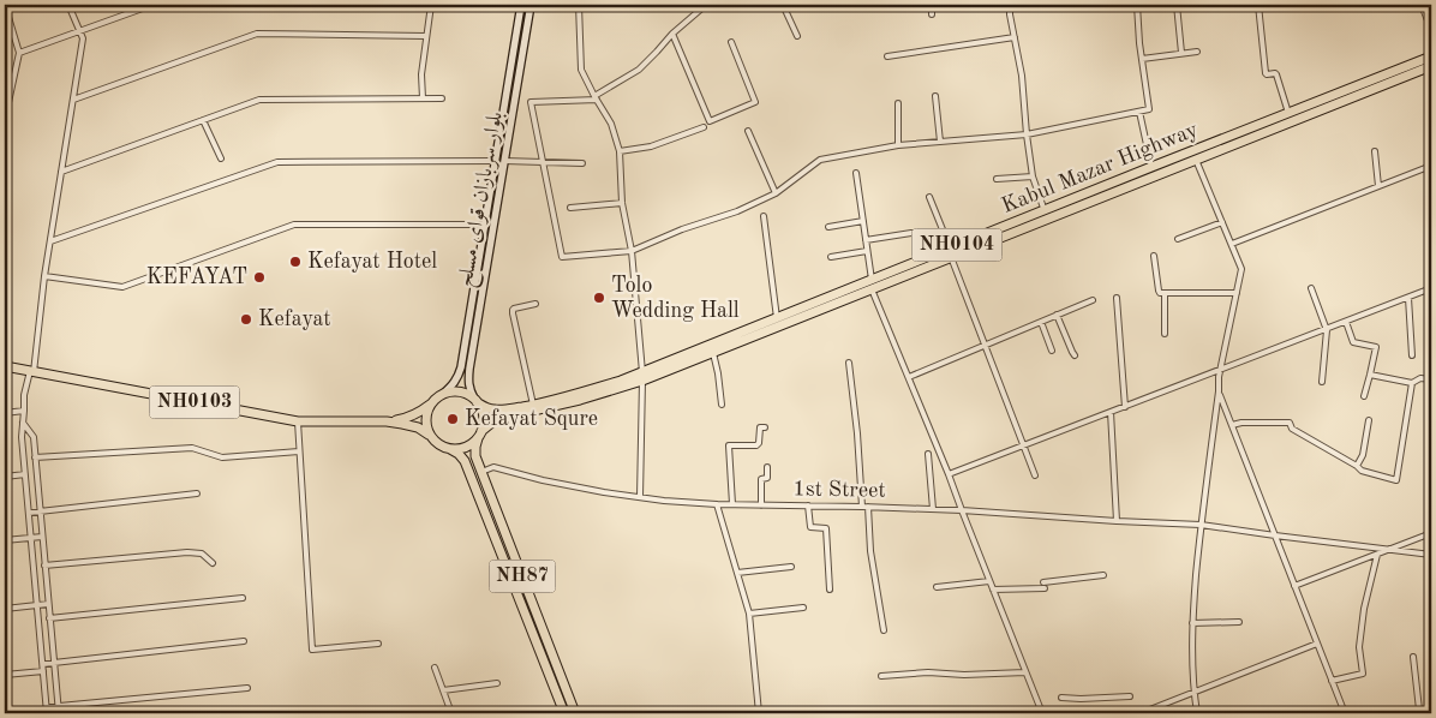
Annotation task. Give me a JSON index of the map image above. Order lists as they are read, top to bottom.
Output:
{
  "streets": {
    "highway": [
      "Kabul Mazar Highway",
      "NH0104",
      "NH0103",
      "NH87"
    ],
    "main road": ["بلوار سربازان قوای مسلح"],
    "street": ["1st Street"]
  },
  "crossings": [
    ["Kabul Mazar Highway", "بلوار سربازان قوای مسلح"],
    ["Kabul Mazar Highway", "NH0103"],
    ["Kabul Mazar Highway", "NH87"],
    ["بلوار سربازان قوای مسلح", "NH0103"],
    ["بلوار سربازان قوای مسلح", "NH87"],
    ["NH0103", "NH87"],
    ["1st Street", "NH87"]
  ],
  "places": [
    "Kefayat Hotel",
    "KEFAYAT",
    "Tolo Wedding Hall",
    "Kefayat",
    "Kefayat Squre"
  ]
}
